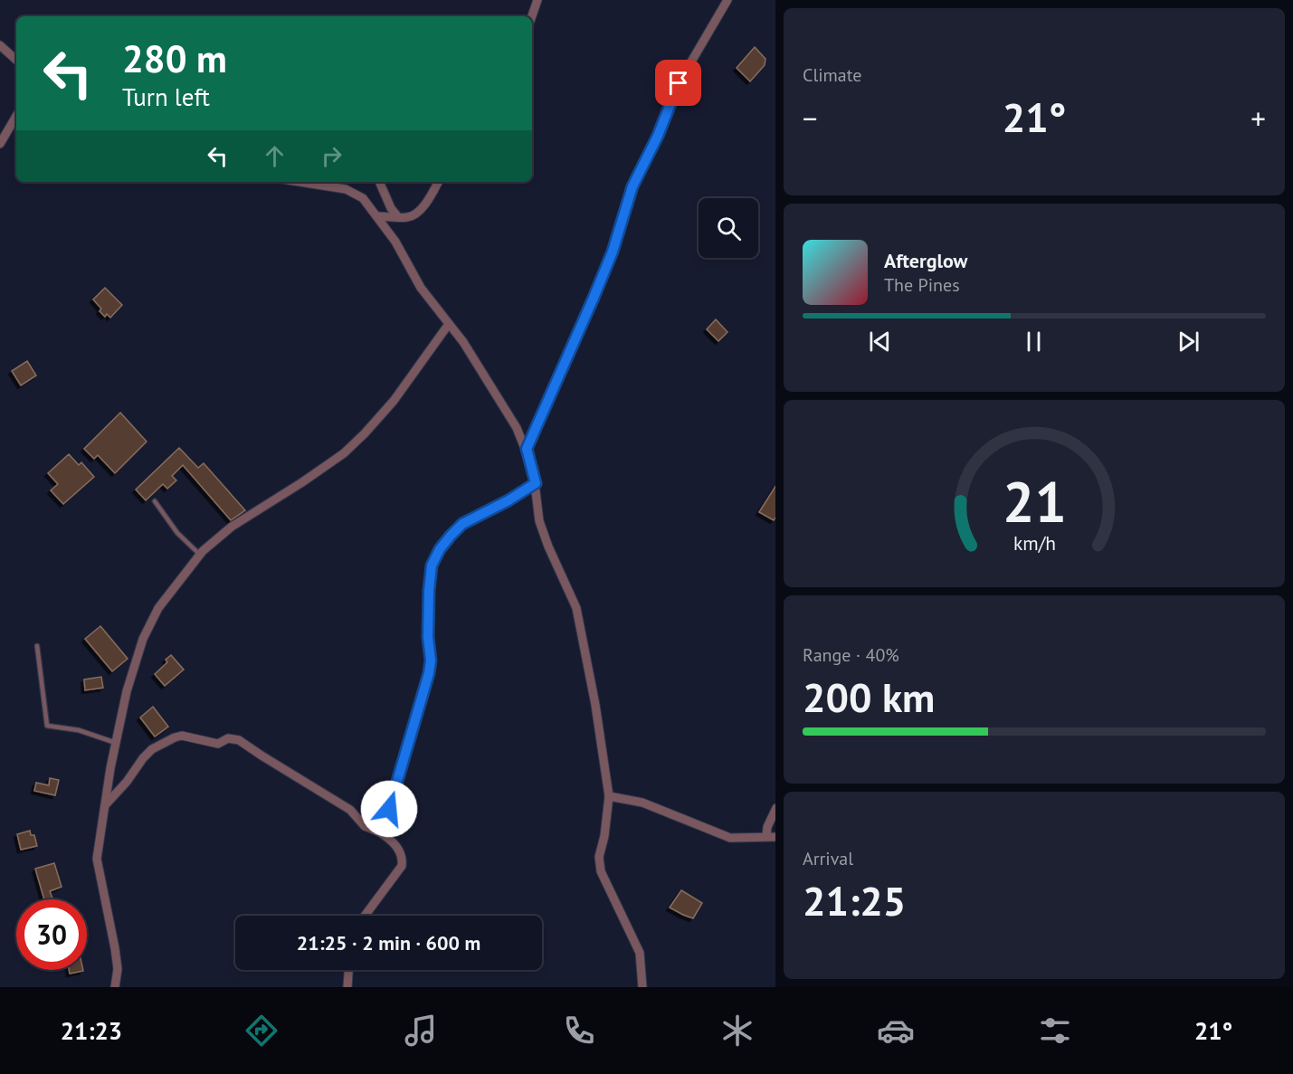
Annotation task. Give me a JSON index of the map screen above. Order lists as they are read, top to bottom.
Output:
{
  "page": {
    "tile": [
      "Climate",
      ["Range · 40%", "200 km"],
      ["Arrival", "21:25"]
    ],
    "turn": ["280 m", "Turn left"],
    "heat": ["−", "21°", "+"],
    "song": ["Afterglow", "The Pines"],
    "limit": "30",
    "trip": "21:25 · 2 min · 600 m",
    "tabs": ["21:23", "21°"],
    "gauge": ["21", "km/h"]
  }
}
